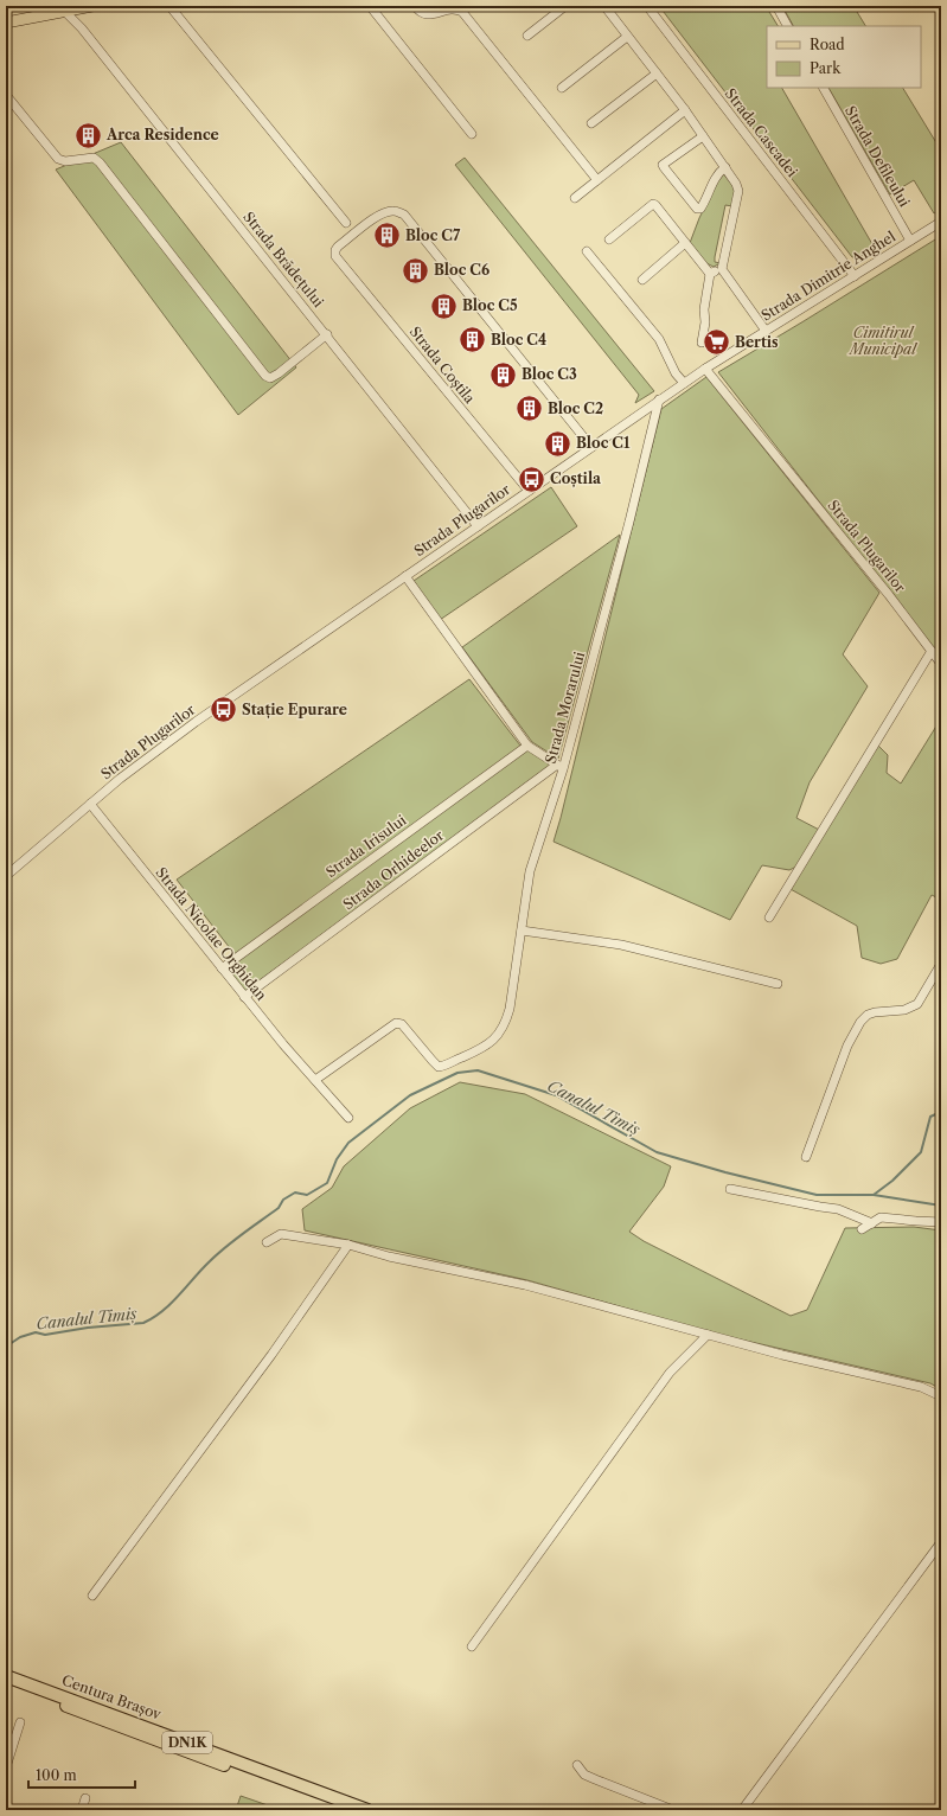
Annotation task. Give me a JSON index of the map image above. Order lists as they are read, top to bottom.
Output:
{
  "streets": {
    "highway": ["Centura Brașov", "DN1K"],
    "street": [
      "Strada Cascadei",
      "Strada Defileului",
      "Strada Brădețului",
      "Strada Dimitrie Anghel",
      "Strada Coștila",
      "Strada Plugarilor",
      "Strada Morarului",
      "Strada Irisului",
      "Strada Orhideelor",
      "Strada Nicolae Orghidan"
    ]
  },
  "crossings": [
    ["Strada Cascadei", "Strada Dimitrie Anghel"],
    ["Strada Defileului", "Strada Dimitrie Anghel"],
    ["Strada Brădețului", "Strada Plugarilor"],
    ["Strada Dimitrie Anghel", "Strada Plugarilor"],
    ["Strada Coștila", "Strada Plugarilor"],
    ["Strada Plugarilor", "Strada Morarului"],
    ["Strada Plugarilor", "Strada Nicolae Orghidan"],
    ["Strada Morarului", "Strada Orhideelor"],
    ["Strada Morarului", "Strada Nicolae Orghidan"],
    ["Strada Irisului", "Strada Nicolae Orghidan"],
    ["Strada Orhideelor", "Strada Nicolae Orghidan"]
  ],
  "water": ["Canalul Timiș"],
  "parks": ["Cimitirul Municipal"],
  "places": {
    "building": [
      "Arca Residence",
      "Bloc C7",
      "Bloc C6",
      "Bloc C5",
      "Bloc C4",
      "Bloc C3",
      "Bloc C2",
      "Bloc C1"
    ],
    "supermarket": ["Bertis"],
    "bus stop": ["Coștila", "Stație Epurare"]
  },
  "legend": ["Road", "Park"],
  "scale_bar": "100 m"
}
